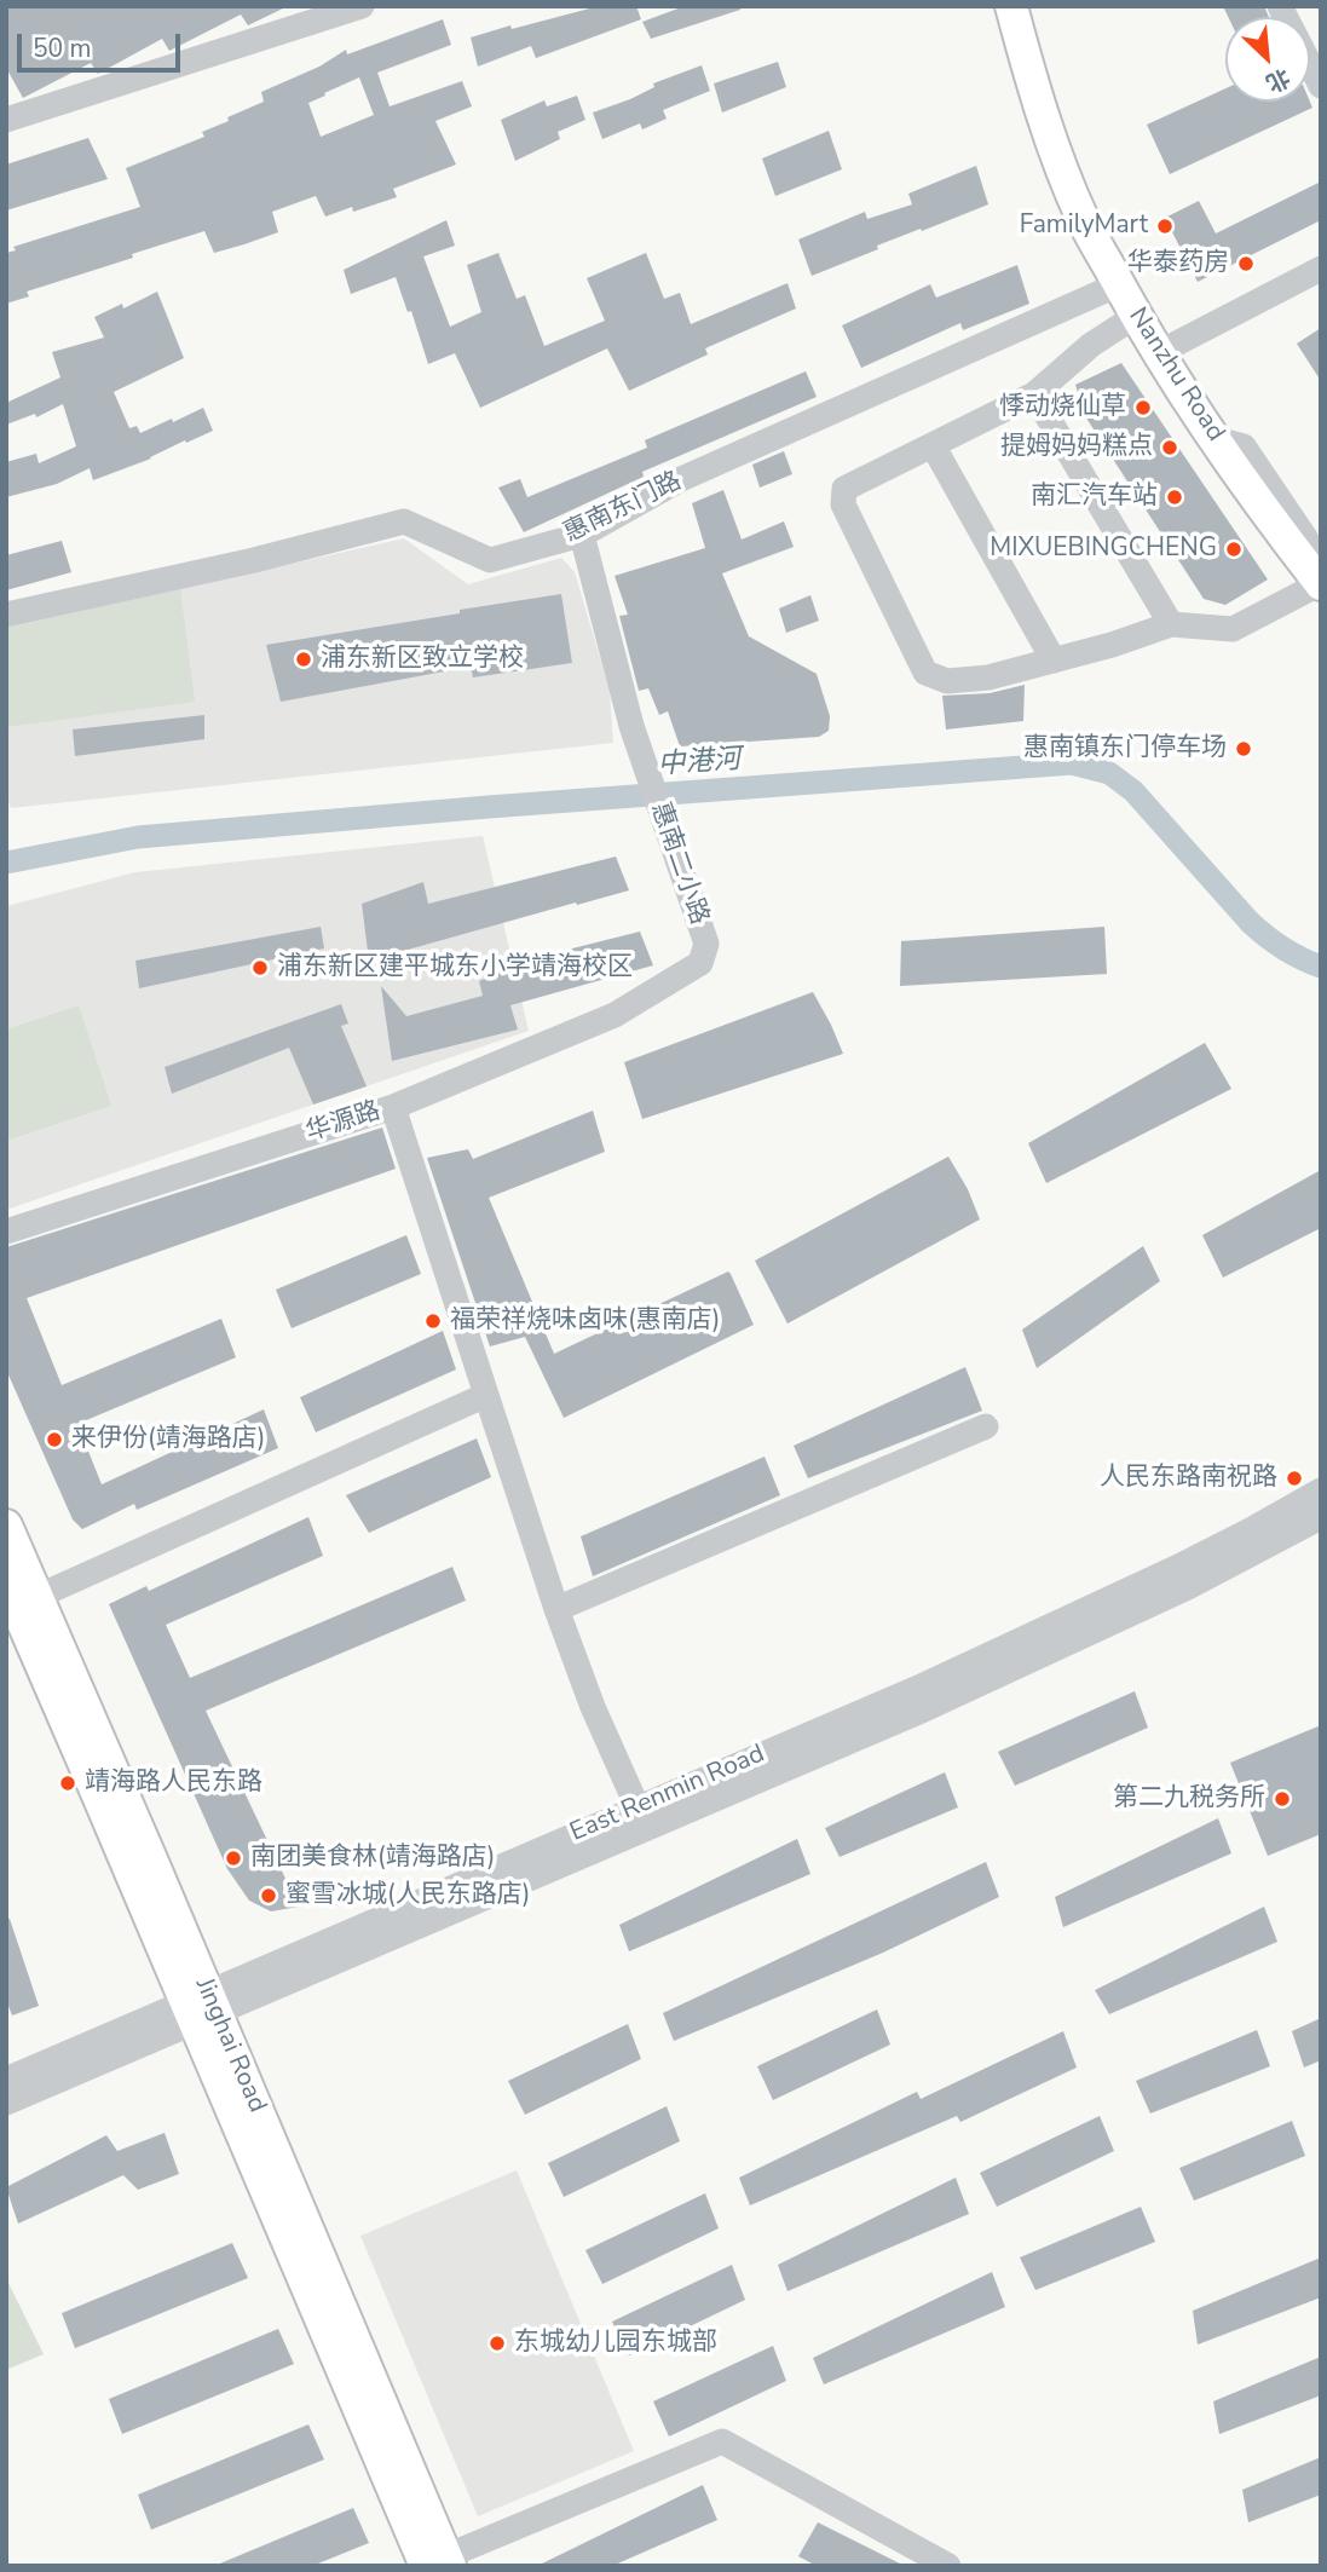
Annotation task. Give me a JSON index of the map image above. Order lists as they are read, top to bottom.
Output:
{
  "streets": {
    "main road": ["Nanzhu Road", "Jinghai Road"],
    "street": [
      "惠南东门路",
      "惠南二小路",
      "华源路",
      "East Renmin Road"
    ]
  },
  "crossings": [
    ["Nanzhu Road", "惠南东门路"],
    ["惠南东门路", "惠南二小路"],
    ["惠南二小路", "华源路"],
    ["华源路", "East Renmin Road"],
    ["East Renmin Road", "Jinghai Road"]
  ],
  "water": ["中港河"],
  "places": [
    "FamilyMart",
    "华泰药房",
    "悸动烧仙草",
    "提姆妈妈糕点",
    "南汇汽车站",
    "MIXUEBINGCHENG",
    "浦东新区致立学校",
    "惠南镇东门停车场",
    "浦东新区建平城东小学靖海校区",
    "福荣祥烧味卤味(惠南店)",
    "来伊份(靖海路店)",
    "人民东路南祝路",
    "靖海路人民东路",
    "第二九税务所",
    "南团美食林(靖海路店)",
    "蜜雪冰城(人民东路店)",
    "东城幼儿园东城部"
  ],
  "scale_bar": "50 m",
  "north": "bottom right"
}
